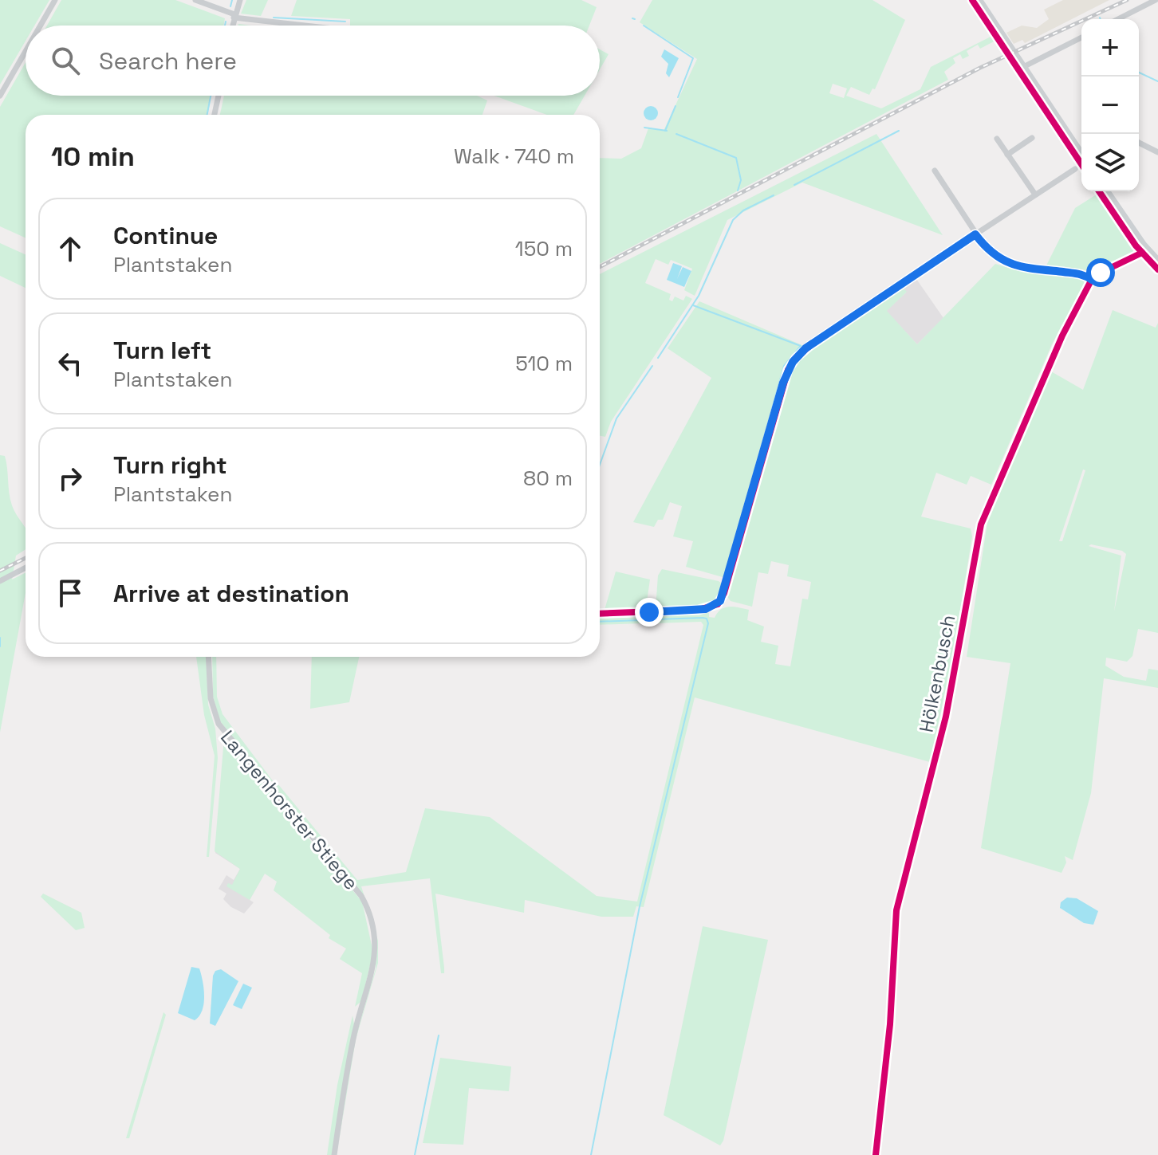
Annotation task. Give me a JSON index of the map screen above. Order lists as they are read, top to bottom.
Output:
{
  "streets": {
    "street": ["Hölkenbusch", "Langenhorster Stiege"]
  },
  "page": {
    "map_buttons": ["+", "−"],
    "search": "Search here",
    "heading": ["10 min", "Walk · 740 m"],
    "list": [
      ["Continue", "Plantstaken", "150 m"],
      ["Turn left", "Plantstaken", "510 m"],
      ["Turn right", "Plantstaken", "80 m"],
      "Arrive at destination"
    ]
  }
}
